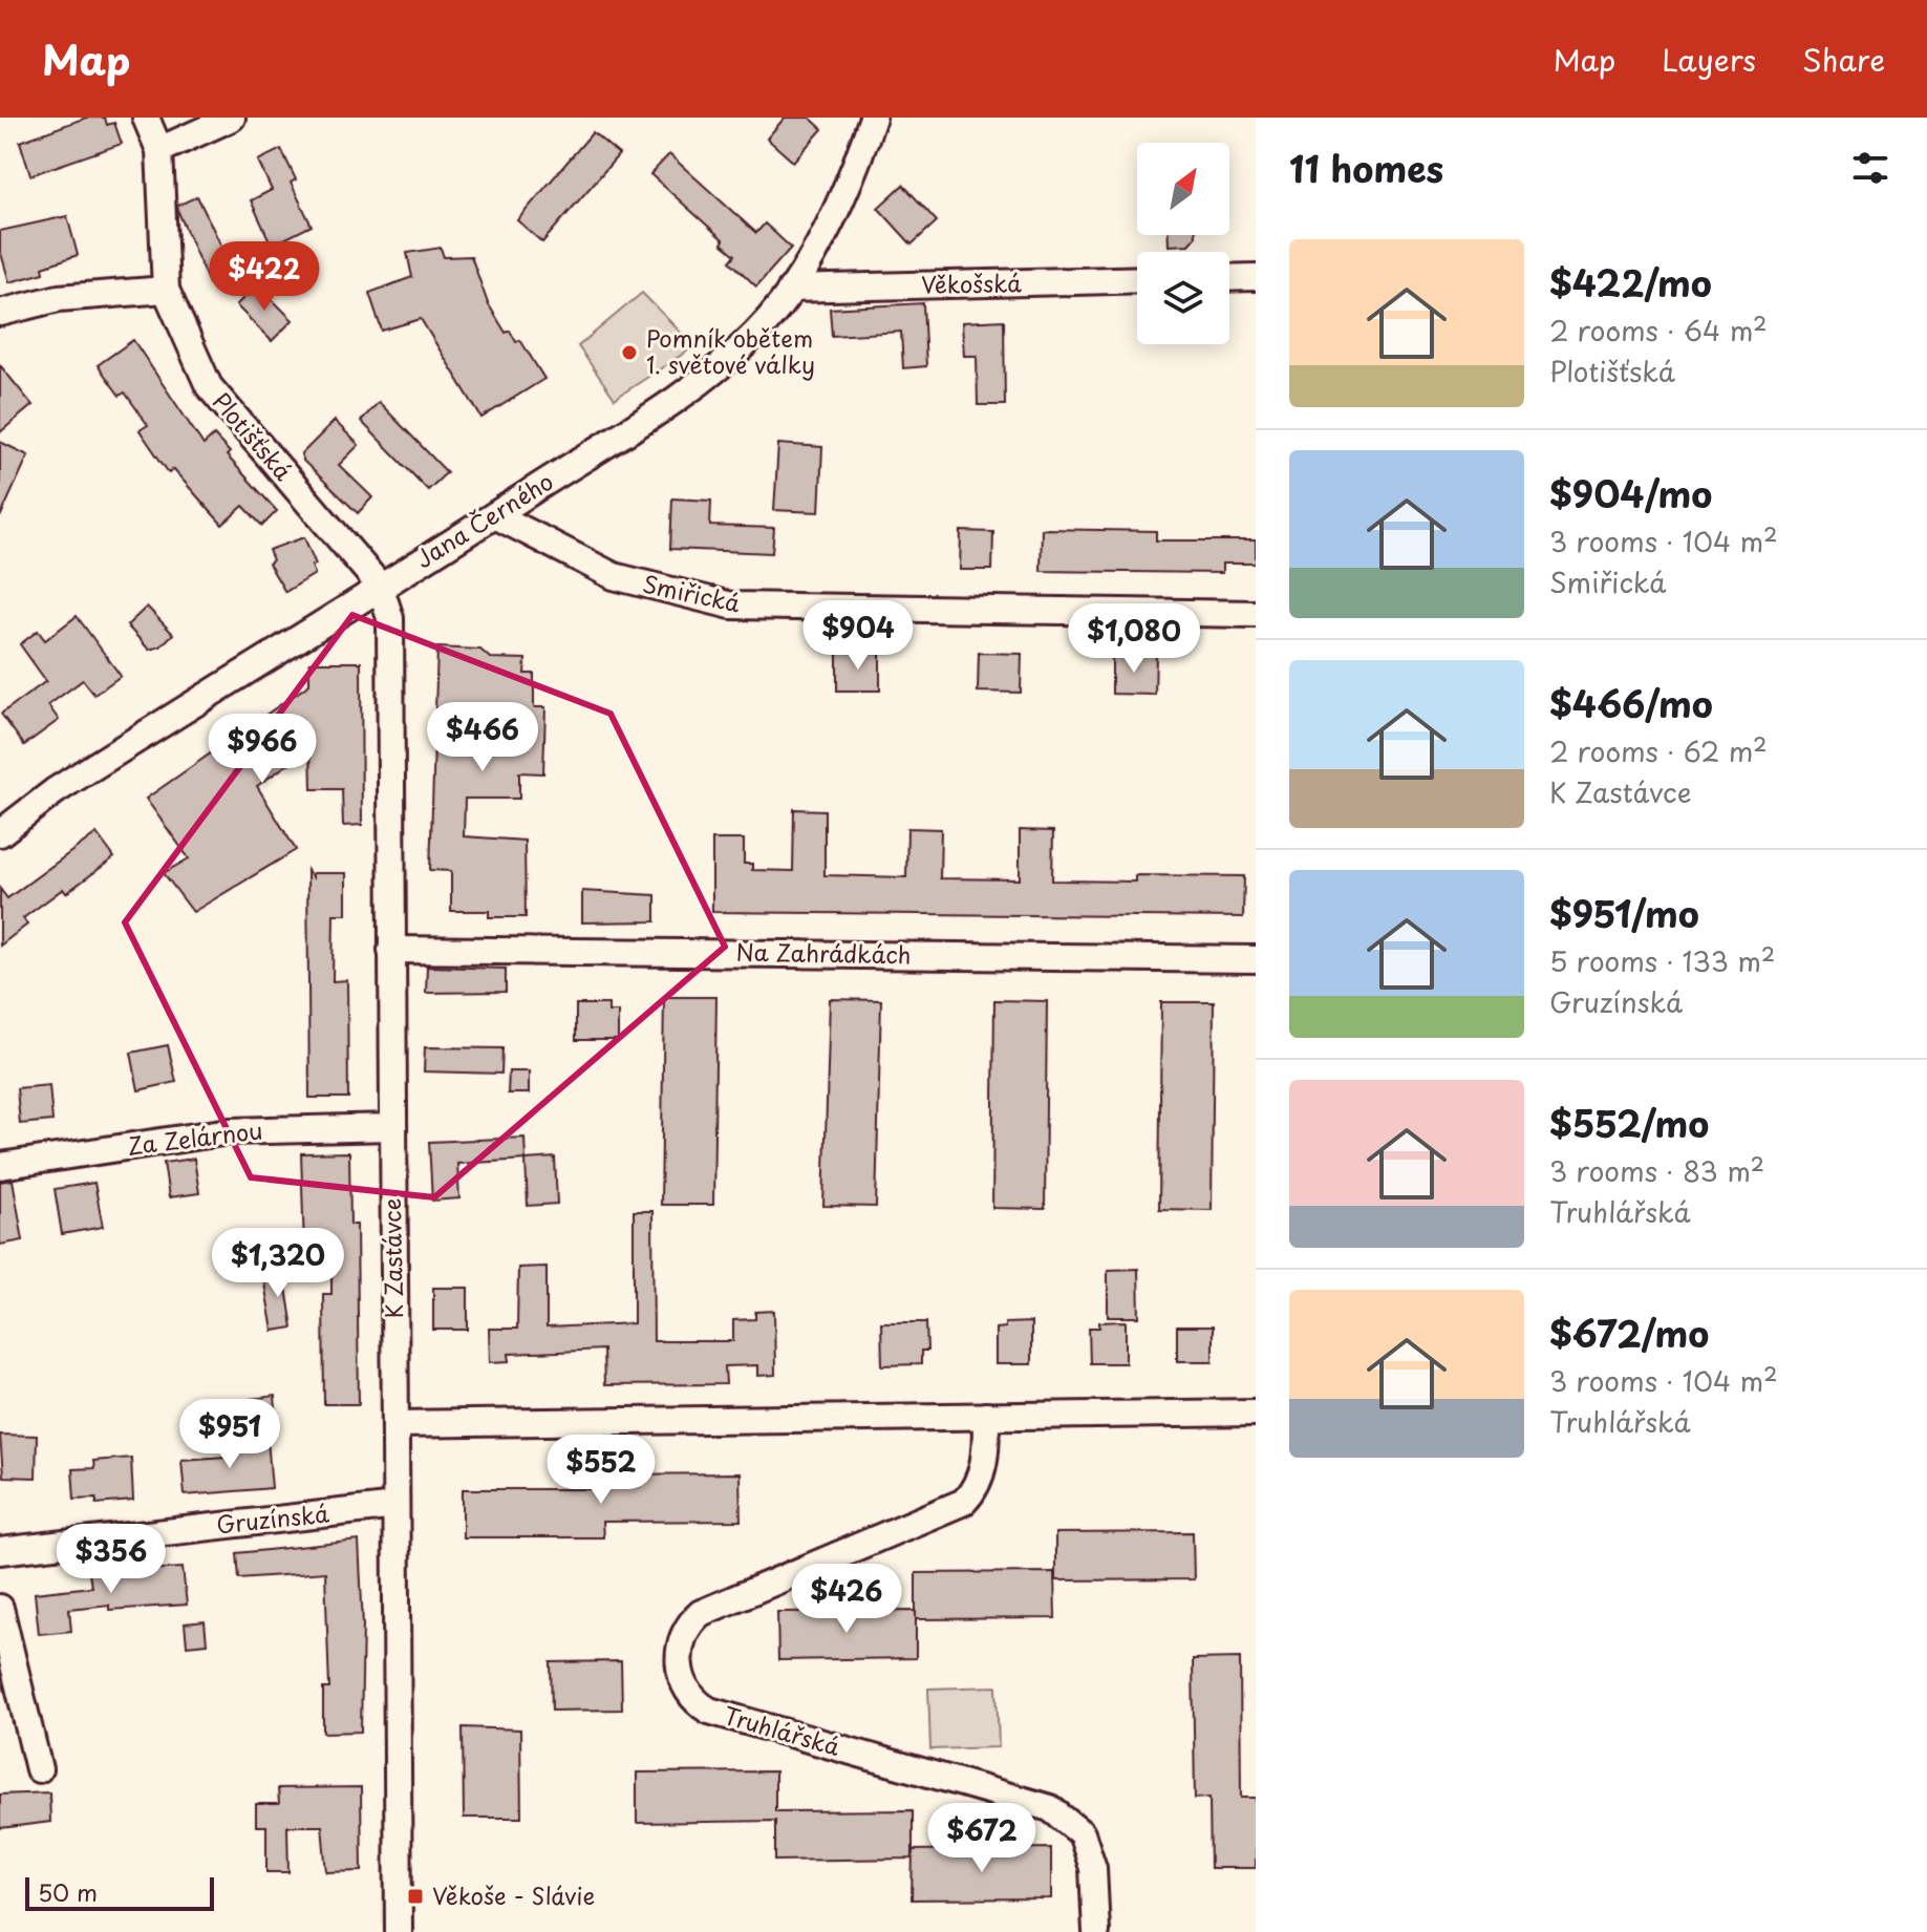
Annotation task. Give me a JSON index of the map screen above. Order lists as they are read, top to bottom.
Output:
{
  "streets": {
    "street": [
      "Věkošská",
      "Plotišťská",
      "Jana Černého",
      "Smiřická",
      "Na Zahrádkách",
      "Za Zelárnou",
      "K Zastávce",
      "Gruzínská",
      "Truhlářská"
    ]
  },
  "crossings": [
    ["Věkošská", "Jana Černého"],
    ["Plotišťská", "Jana Černého"],
    ["Plotišťská", "K Zastávce"],
    ["Jana Černého", "Smiřická"],
    ["Jana Černého", "K Zastávce"],
    ["Na Zahrádkách", "K Zastávce"],
    ["Za Zelárnou", "K Zastávce"],
    ["K Zastávce", "Gruzínská"]
  ],
  "places": {
    "other": ["Pomník obětem 1. světové války"],
    "transit": ["Věkoše - Slávie"]
  },
  "scale_bar": "50 m",
  "north": "top right",
  "page": {
    "header": "Map",
    "nav": ["Map", "Layers", "Share"],
    "heading": "11 homes",
    "list": [
      {
        "name": "$422/mo",
        "note": "2 rooms · 64 m² · Plotišťská"
      },
      {
        "name": "$904/mo",
        "note": "3 rooms · 104 m² · Smiřická"
      },
      {
        "name": "$466/mo",
        "note": "2 rooms · 62 m² · K Zastávce"
      },
      {
        "name": "$951/mo",
        "note": "5 rooms · 133 m² · Gruzínská"
      },
      {
        "name": "$552/mo",
        "note": "3 rooms · 83 m² · Truhlářská"
      },
      {
        "name": "$672/mo",
        "note": "3 rooms · 104 m² · Truhlářská"
      }
    ],
    "price": [
      "$422",
      "$904",
      "$1,080",
      "$466",
      "$966",
      "$1,320",
      "$951",
      "$552",
      "$356",
      "$426",
      "$672"
    ],
    "scale": "50 m"
  }
}
